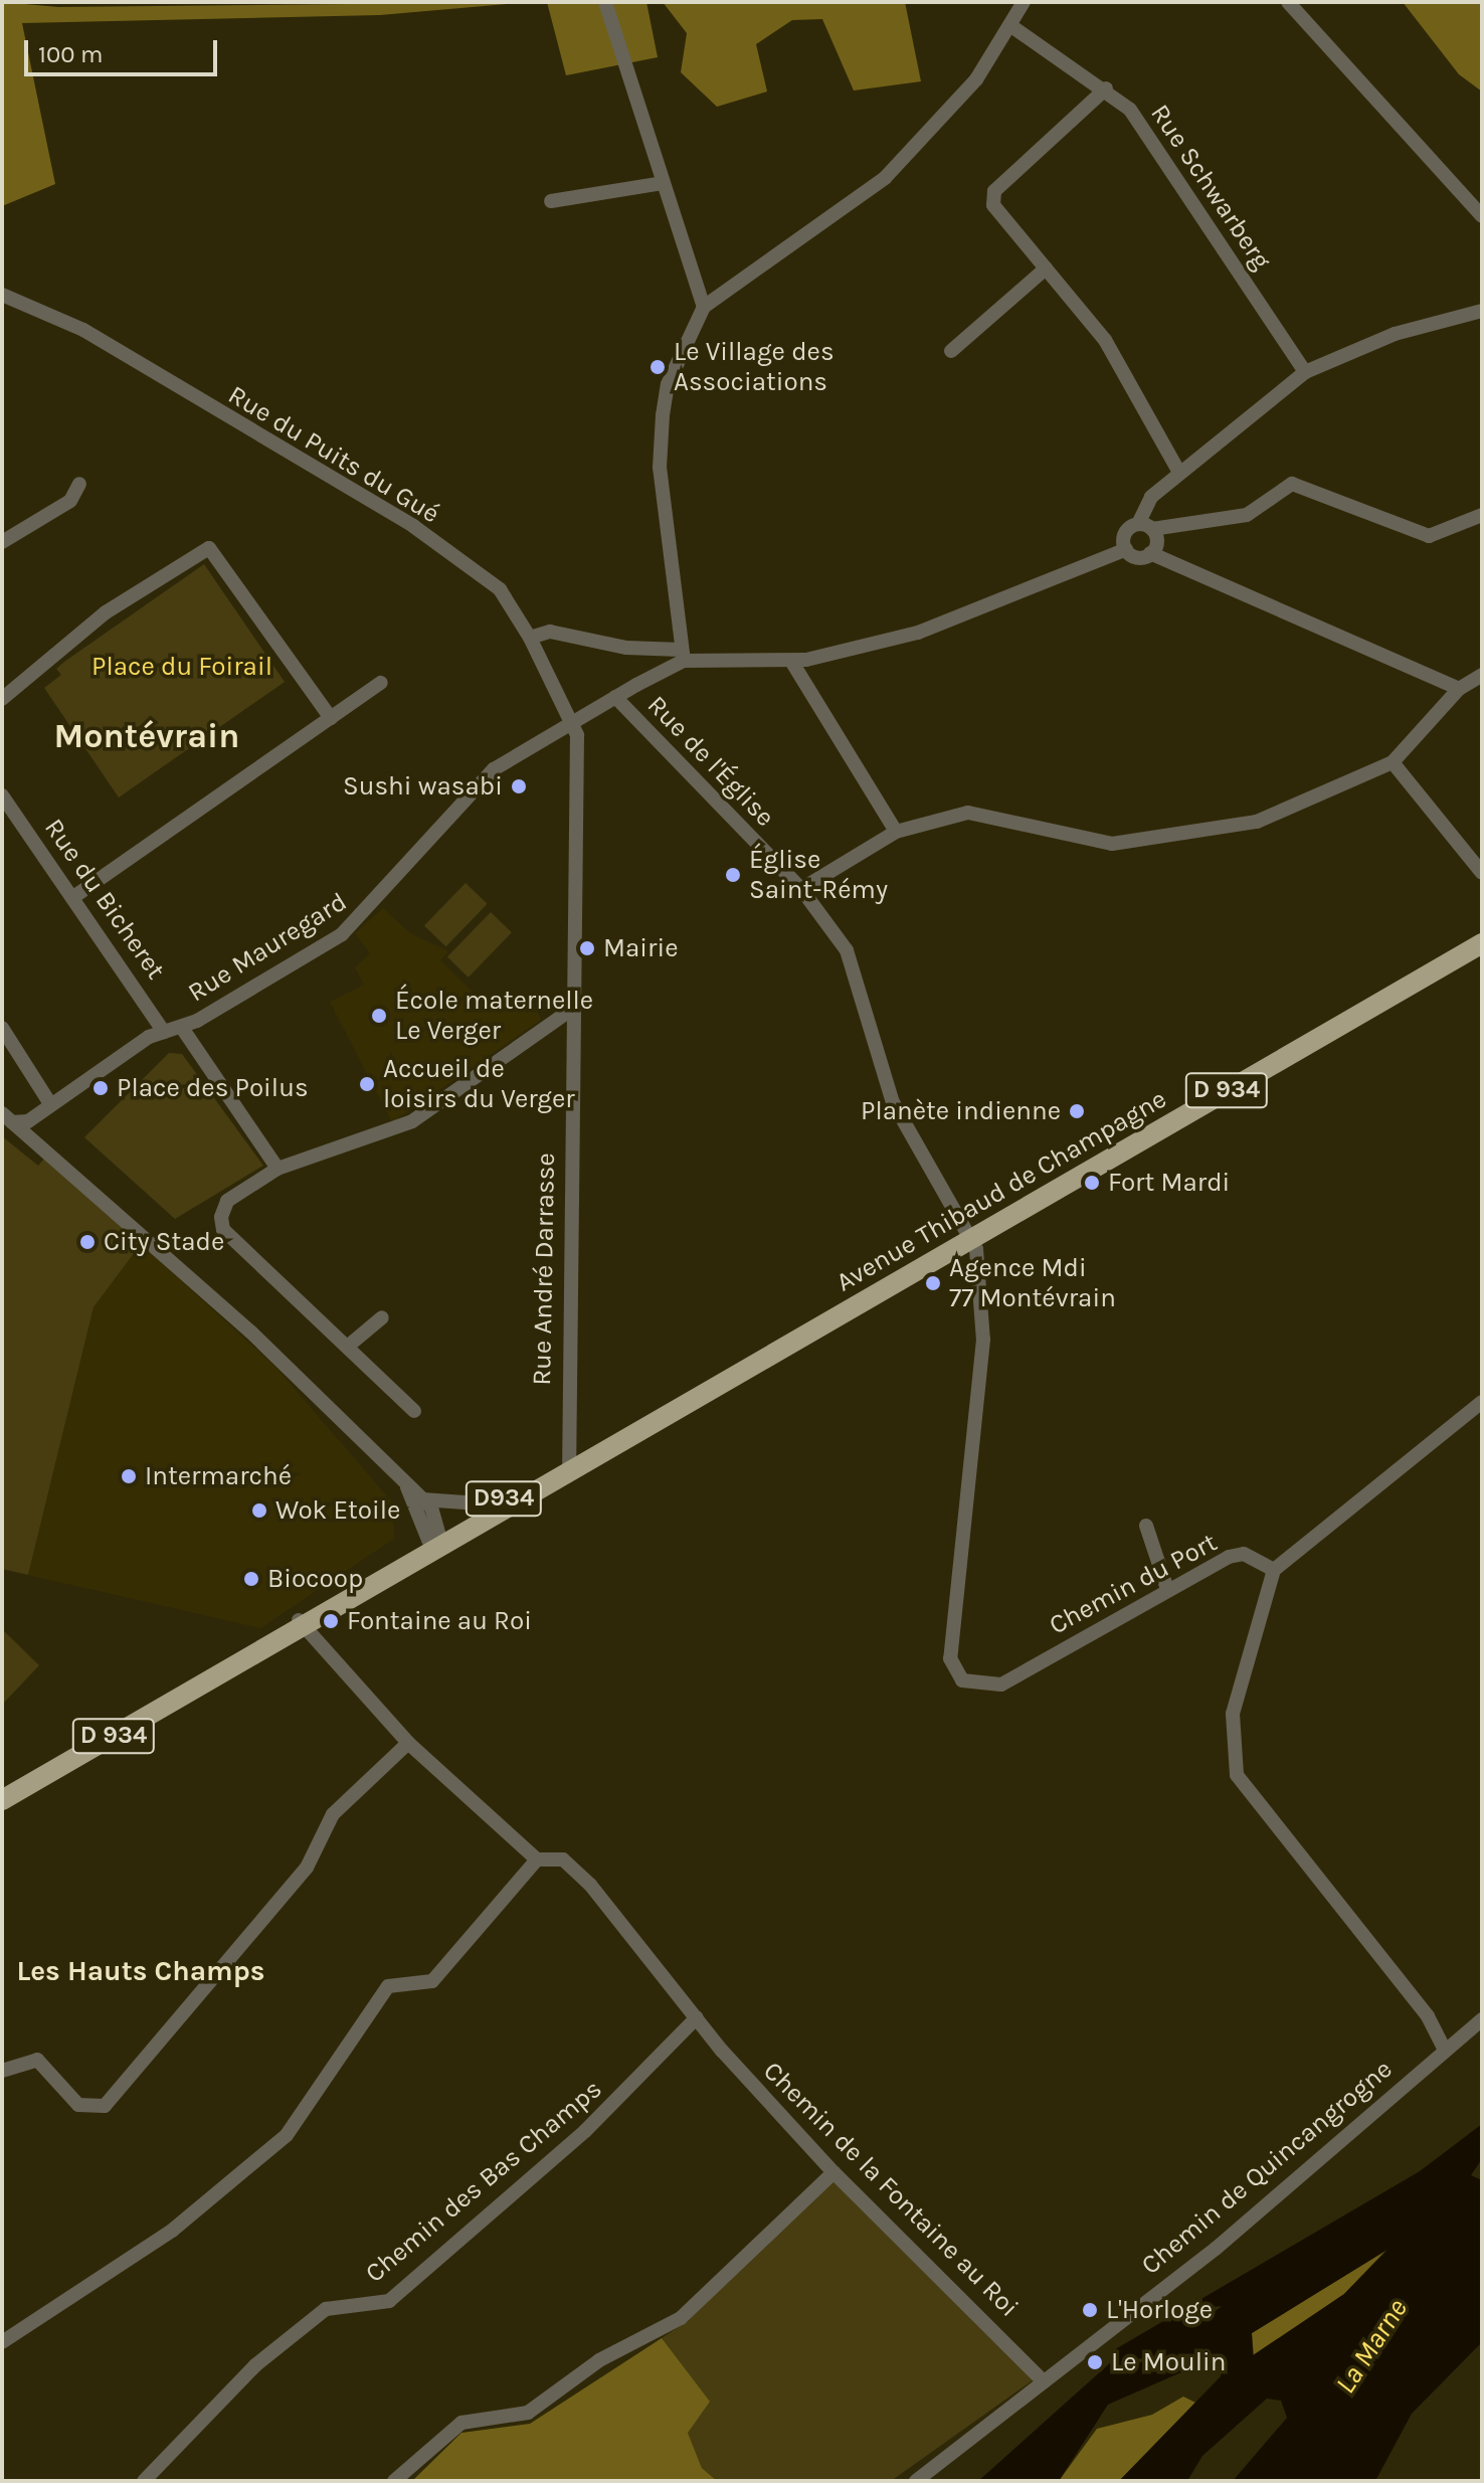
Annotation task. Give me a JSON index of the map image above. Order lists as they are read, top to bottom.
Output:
{
  "streets": {
    "main road": ["D 934", "Avenue Thibaud de Champagne", "D934"],
    "street": [
      "Rue Schwarberg",
      "Rue du Puits du Gué",
      "Rue de l'Église",
      "Rue du Bicheret",
      "Rue Mauregard",
      "Rue André Darrasse",
      "Chemin du Port",
      "Chemin de Quincangrogne",
      "Chemin des Bas Champs",
      "Chemin de la Fontaine au Roi"
    ]
  },
  "crossings": [
    ["Rue du Puits du Gué", "Rue Mauregard"],
    ["Rue du Puits du Gué", "Rue André Darrasse"],
    ["Rue de l'Église", "Rue Mauregard"],
    ["Rue de l'Église", "Avenue Thibaud de Champagne"],
    ["Rue de l'Église", "Chemin du Port"],
    ["Rue Mauregard", "Rue André Darrasse"],
    ["Avenue Thibaud de Champagne", "Rue André Darrasse"],
    ["Avenue Thibaud de Champagne", "Chemin du Port"],
    ["Avenue Thibaud de Champagne", "Chemin de la Fontaine au Roi"],
    ["Chemin de Quincangrogne", "Chemin de la Fontaine au Roi"],
    ["Chemin des Bas Champs", "Chemin de la Fontaine au Roi"]
  ],
  "districts": ["Montévrain", "Les Hauts Champs"],
  "water": ["La Marne"],
  "parks": ["Place du Foirail"],
  "places": [
    "Le Village des Associations",
    "Sushi wasabi",
    "Église Saint-Rémy",
    "Mairie",
    "École maternelle Le Verger",
    "Accueil de loisirs du Verger",
    "Place des Poilus",
    "Planète indienne",
    "Fort Mardi",
    "City Stade",
    "Agence Mdi 77 Montévrain",
    "Intermarché",
    "Wok Etoile",
    "Biocoop",
    "Fontaine au Roi",
    "L'Horloge",
    "Le Moulin"
  ],
  "scale_bar": "100 m"
}
